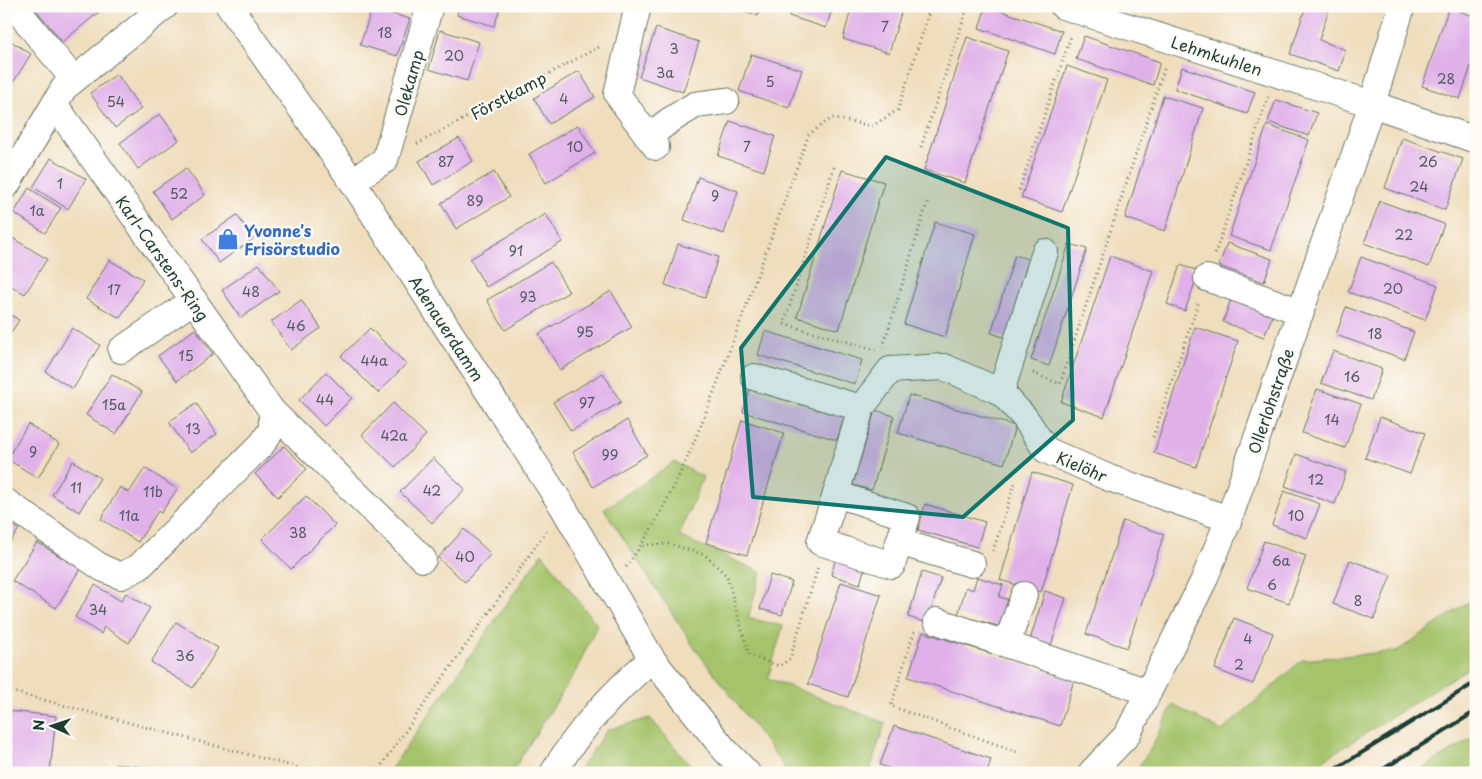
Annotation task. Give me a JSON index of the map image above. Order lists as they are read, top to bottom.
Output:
{
  "streets": {
    "street": [
      "Lehmkuhlen",
      "Olekamp",
      "Karl-Carstens-Ring",
      "Adenauerdamm",
      "Ollerlohstraße",
      "Kielöhr"
    ],
    "path": ["Förstkamp"]
  },
  "crossings": [
    ["Lehmkuhlen", "Ollerlohstraße"],
    ["Olekamp", "Förstkamp"],
    ["Ollerlohstraße", "Kielöhr"]
  ],
  "places": {
    "shop": ["Yvonne's Frisörstudio"]
  },
  "house_numbers": [
    "7",
    "18",
    "3",
    "20",
    "3a",
    "28",
    "5",
    "4",
    "54",
    "10",
    "7",
    "87",
    "26",
    "1",
    "24",
    "52",
    "9",
    "89",
    "1a",
    "22",
    "91",
    "20",
    "17",
    "48",
    "93",
    "46",
    "95",
    "18",
    "15",
    "44a",
    "16",
    "44",
    "97",
    "15a",
    "14",
    "13",
    "42a",
    "9",
    "99",
    "12",
    "11",
    "42",
    "11b",
    "11a",
    "10",
    "38",
    "40",
    "6a",
    "6",
    "8",
    "34",
    "4",
    "36",
    "2"
  ],
  "north": "left"
}
